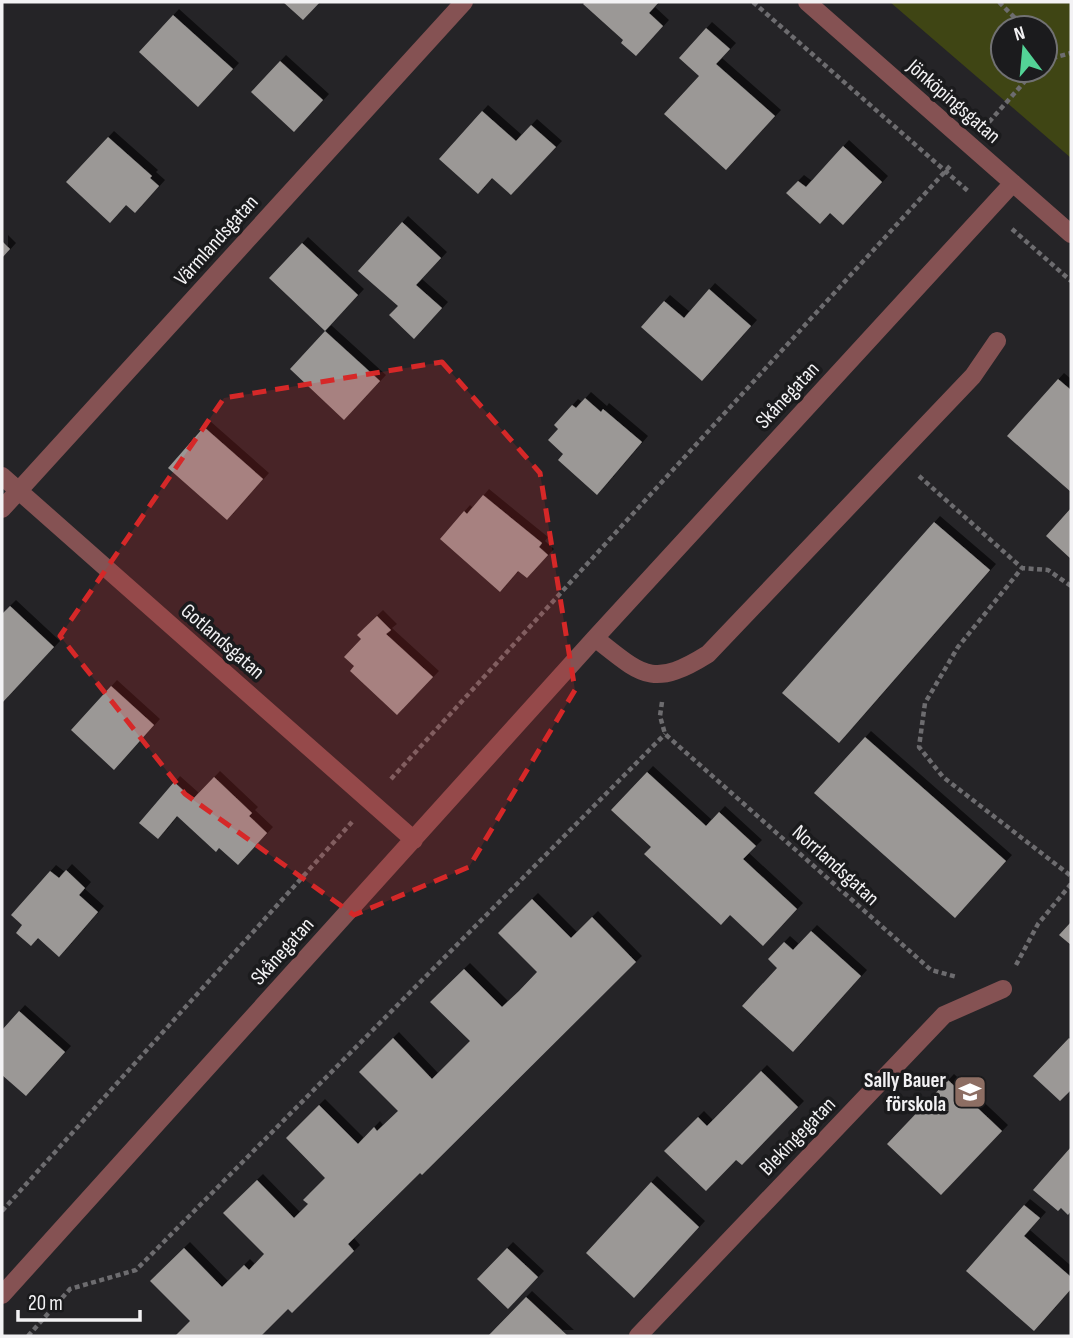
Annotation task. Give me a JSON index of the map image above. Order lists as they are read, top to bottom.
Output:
{
  "streets": {
    "street": [
      "Jönköpingsgatan",
      "Värmlandsgatan",
      "Skånegatan",
      "Gotlandsgatan",
      "Blekingegatan"
    ],
    "path": ["Norrlandsgatan"]
  },
  "crossings": [
    ["Jönköpingsgatan", "Skånegatan"],
    ["Värmlandsgatan", "Gotlandsgatan"],
    ["Skånegatan", "Gotlandsgatan"],
    ["Norrlandsgatan", "Blekingegatan"]
  ],
  "places": {
    "school or university": ["Sally Bauer förskola"]
  },
  "scale_bar": "20 m",
  "north": "top"
}
